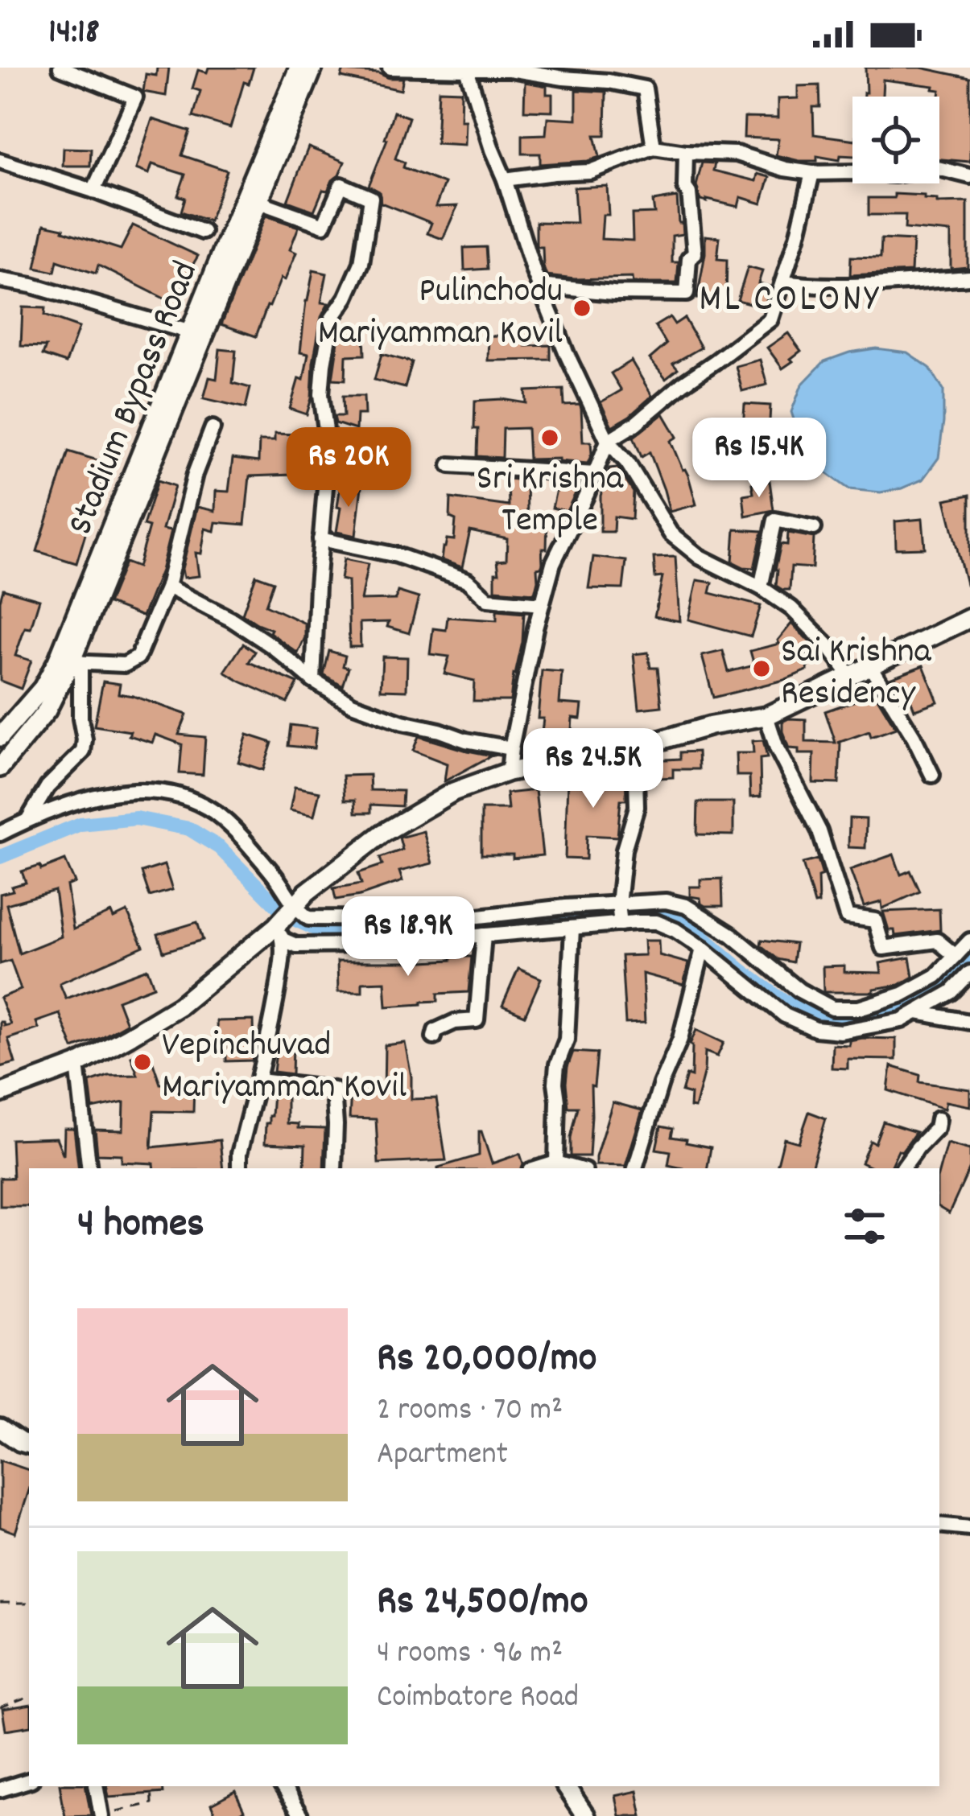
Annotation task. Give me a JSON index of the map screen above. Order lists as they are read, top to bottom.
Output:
{
  "streets": {
    "street": ["Stadium Bypass Road"]
  },
  "districts": ["ML COLONY"],
  "places": [
    "Pulinchodu Mariyamman Kovil",
    "Sri Krishna Temple",
    "Sai Krishna Residency",
    "Vepinchuvad Mariyamman Kovil"
  ],
  "page": {
    "status": "14:18",
    "price": [
      "Rs 15.4K",
      "Rs 20K",
      "Rs 24.5K",
      "Rs 18.9K"
    ],
    "heading": "4 homes",
    "list": [
      {
        "name": "Rs 20,000/mo",
        "note": "2 rooms · 70 m² · Apartment"
      },
      {
        "name": "Rs 24,500/mo",
        "note": "4 rooms · 96 m² · Coimbatore Road"
      }
    ]
  }
}
